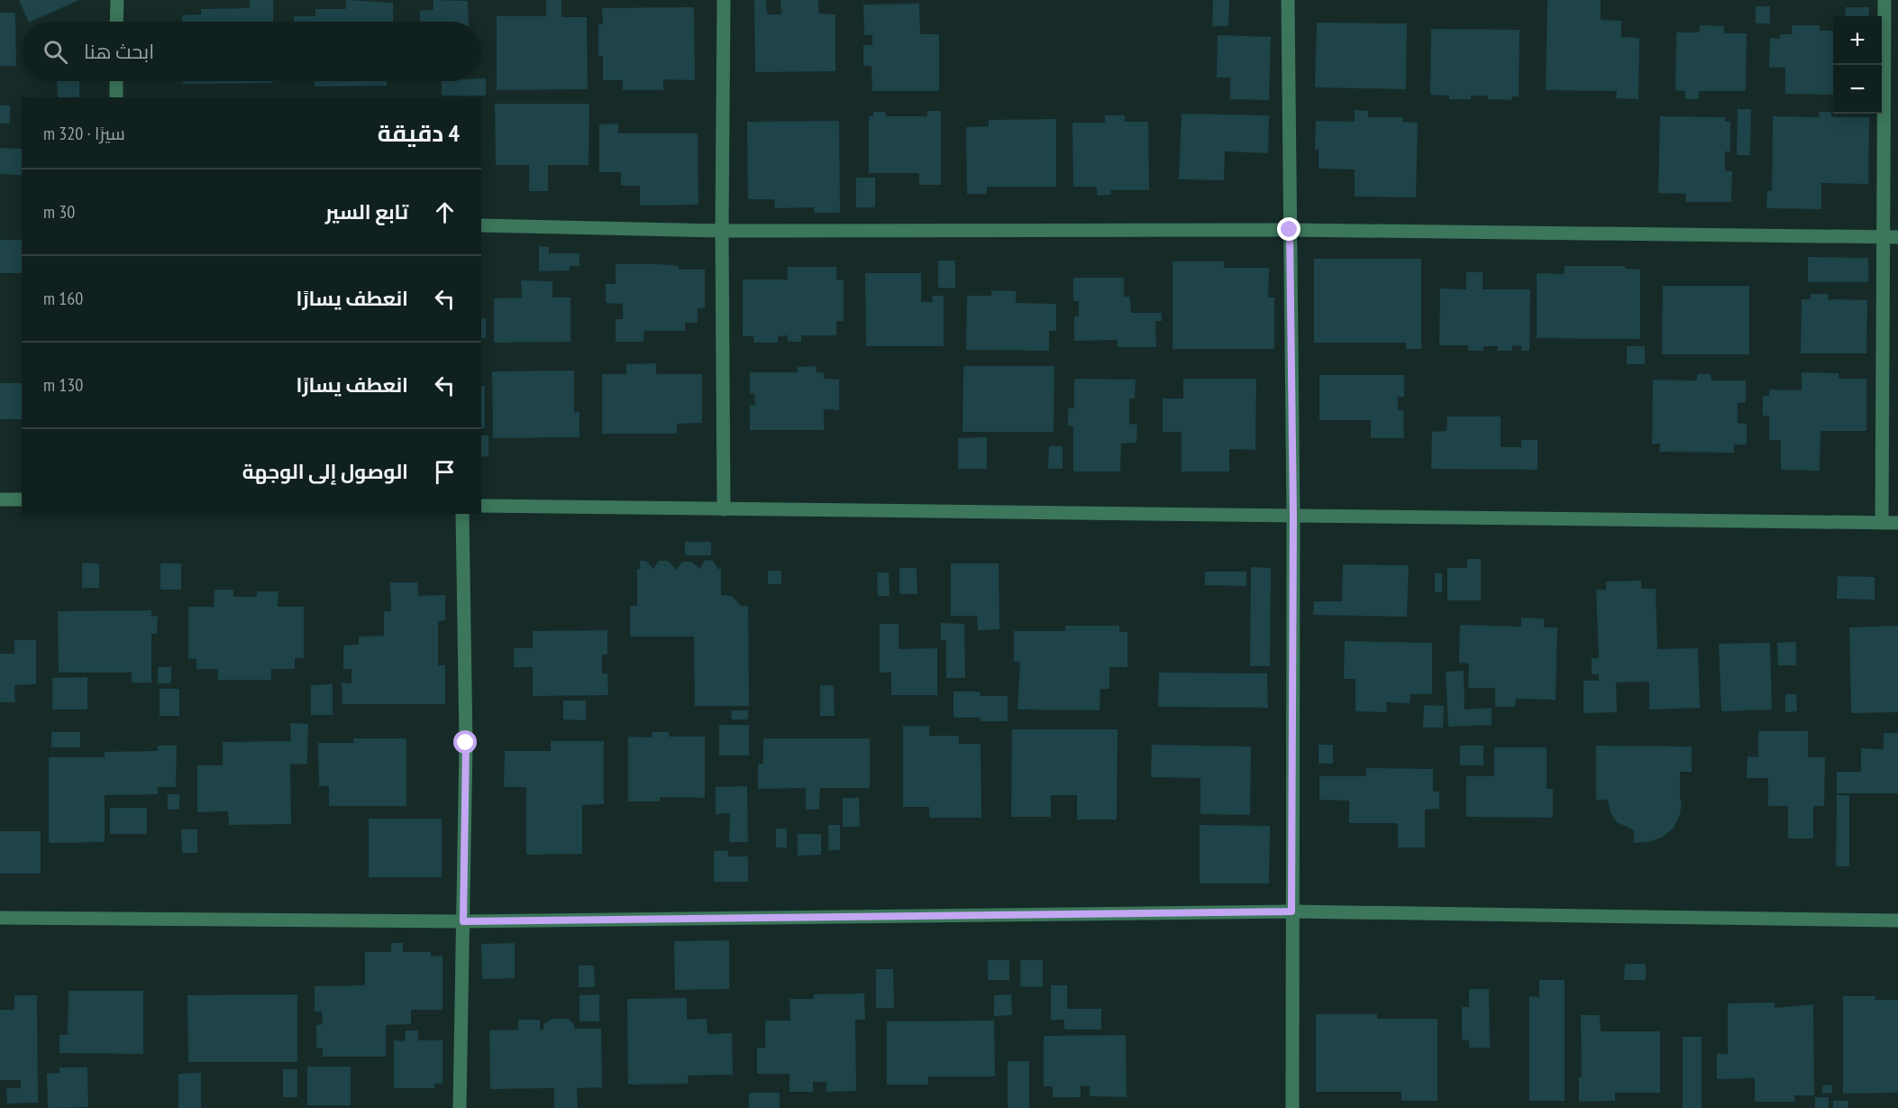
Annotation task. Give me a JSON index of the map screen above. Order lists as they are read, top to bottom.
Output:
{
  "page": {
    "map_buttons": ["+", "−"],
    "search": "ابحث هنا",
    "heading": ["4 دقيقة", "سيرًا · 320 m"],
    "list": [
      ["تابع السير", "30 m"],
      ["انعطف يسارًا", "160 m"],
      ["انعطف يسارًا", "130 m"],
      "الوصول إلى الوجهة"
    ]
  }
}
